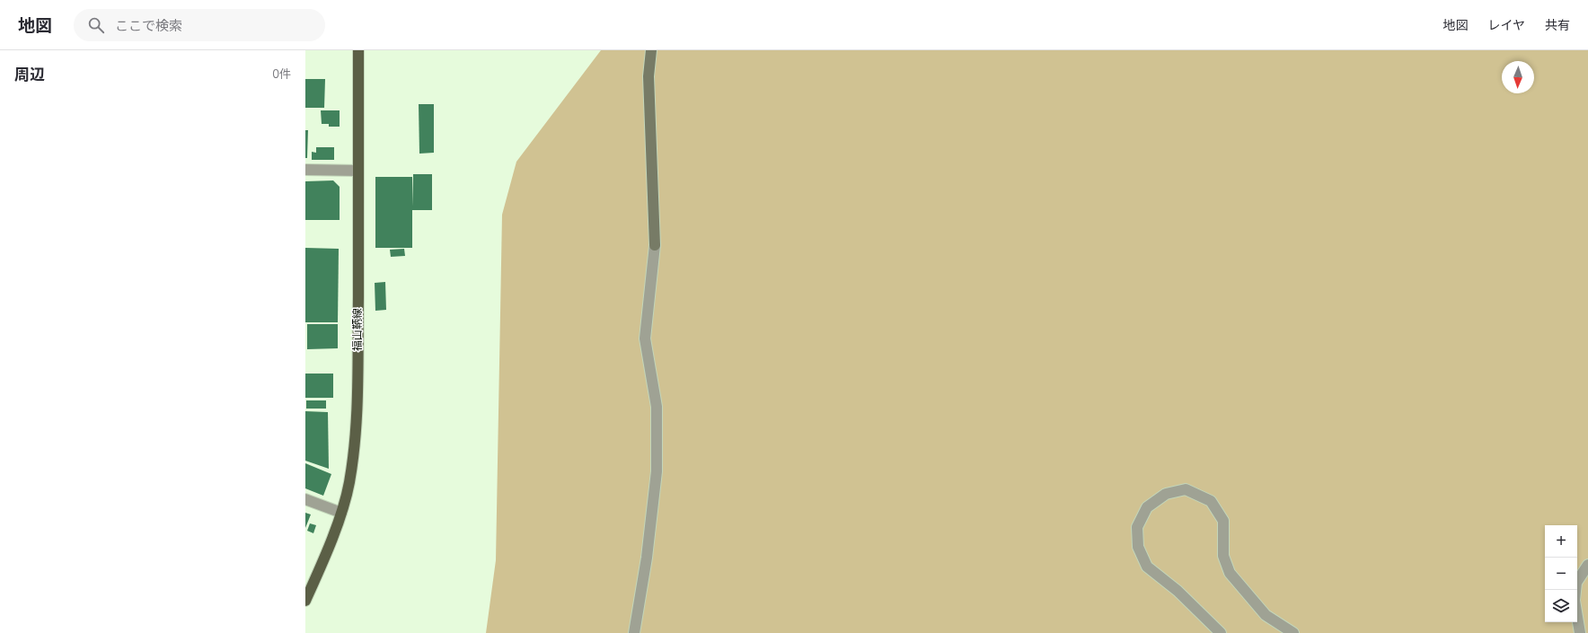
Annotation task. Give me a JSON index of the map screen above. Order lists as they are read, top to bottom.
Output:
{
  "streets": {
    "main road": ["福山鞆線"]
  },
  "north": "bottom",
  "page": {
    "header": "地図",
    "search": "ここで検索",
    "nav": ["地図", "レイヤ", "共有"],
    "heading": ["周辺", "0件"],
    "map_buttons": ["+", "−"]
  }
}
